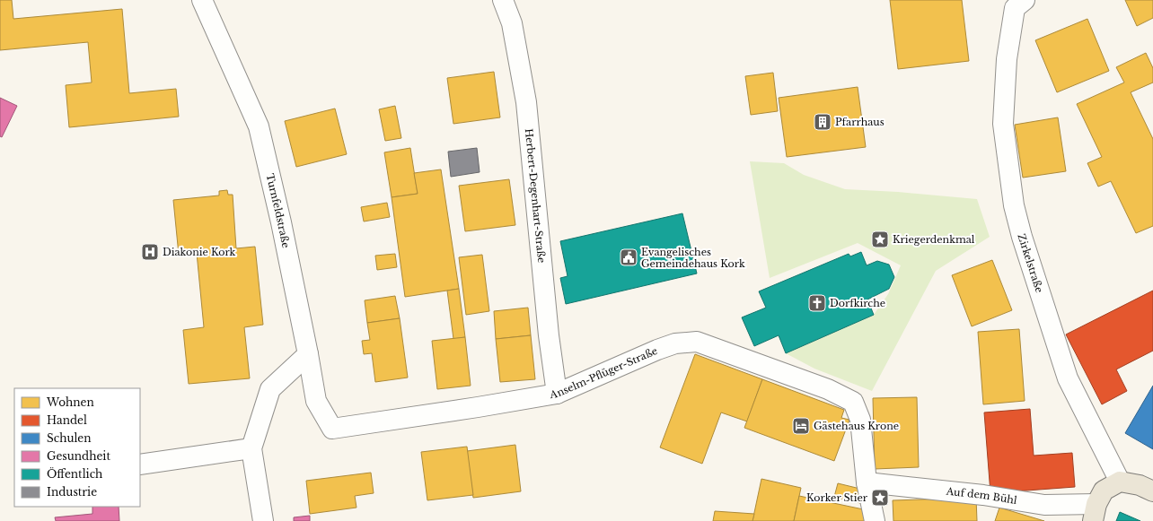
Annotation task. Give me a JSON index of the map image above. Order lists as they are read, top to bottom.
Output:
{
  "streets": {
    "street": [
      "Herbert-Degenhart-Straße",
      "Turnfeldstraße",
      "Zirkelstraße",
      "Anselm-Pflüger-Straße",
      "Auf dem Bühl"
    ]
  },
  "crossings": [
    ["Herbert-Degenhart-Straße", "Anselm-Pflüger-Straße"],
    ["Turnfeldstraße", "Anselm-Pflüger-Straße"],
    ["Anselm-Pflüger-Straße", "Auf dem Bühl"]
  ],
  "places": {
    "building": ["Pfarrhaus"],
    "place": ["Kriegerdenkmal", "Korker Stier"],
    "hospital": ["Diakonie Kork"],
    "public building": ["Evangelisches Gemeindehaus Kork"],
    "church": ["Dorfkirche"],
    "hotel": ["Gästehaus Krone"]
  },
  "legend": [
    "Wohnen",
    "Handel",
    "Schulen",
    "Gesundheit",
    "Öffentlich",
    "Industrie"
  ]
}
